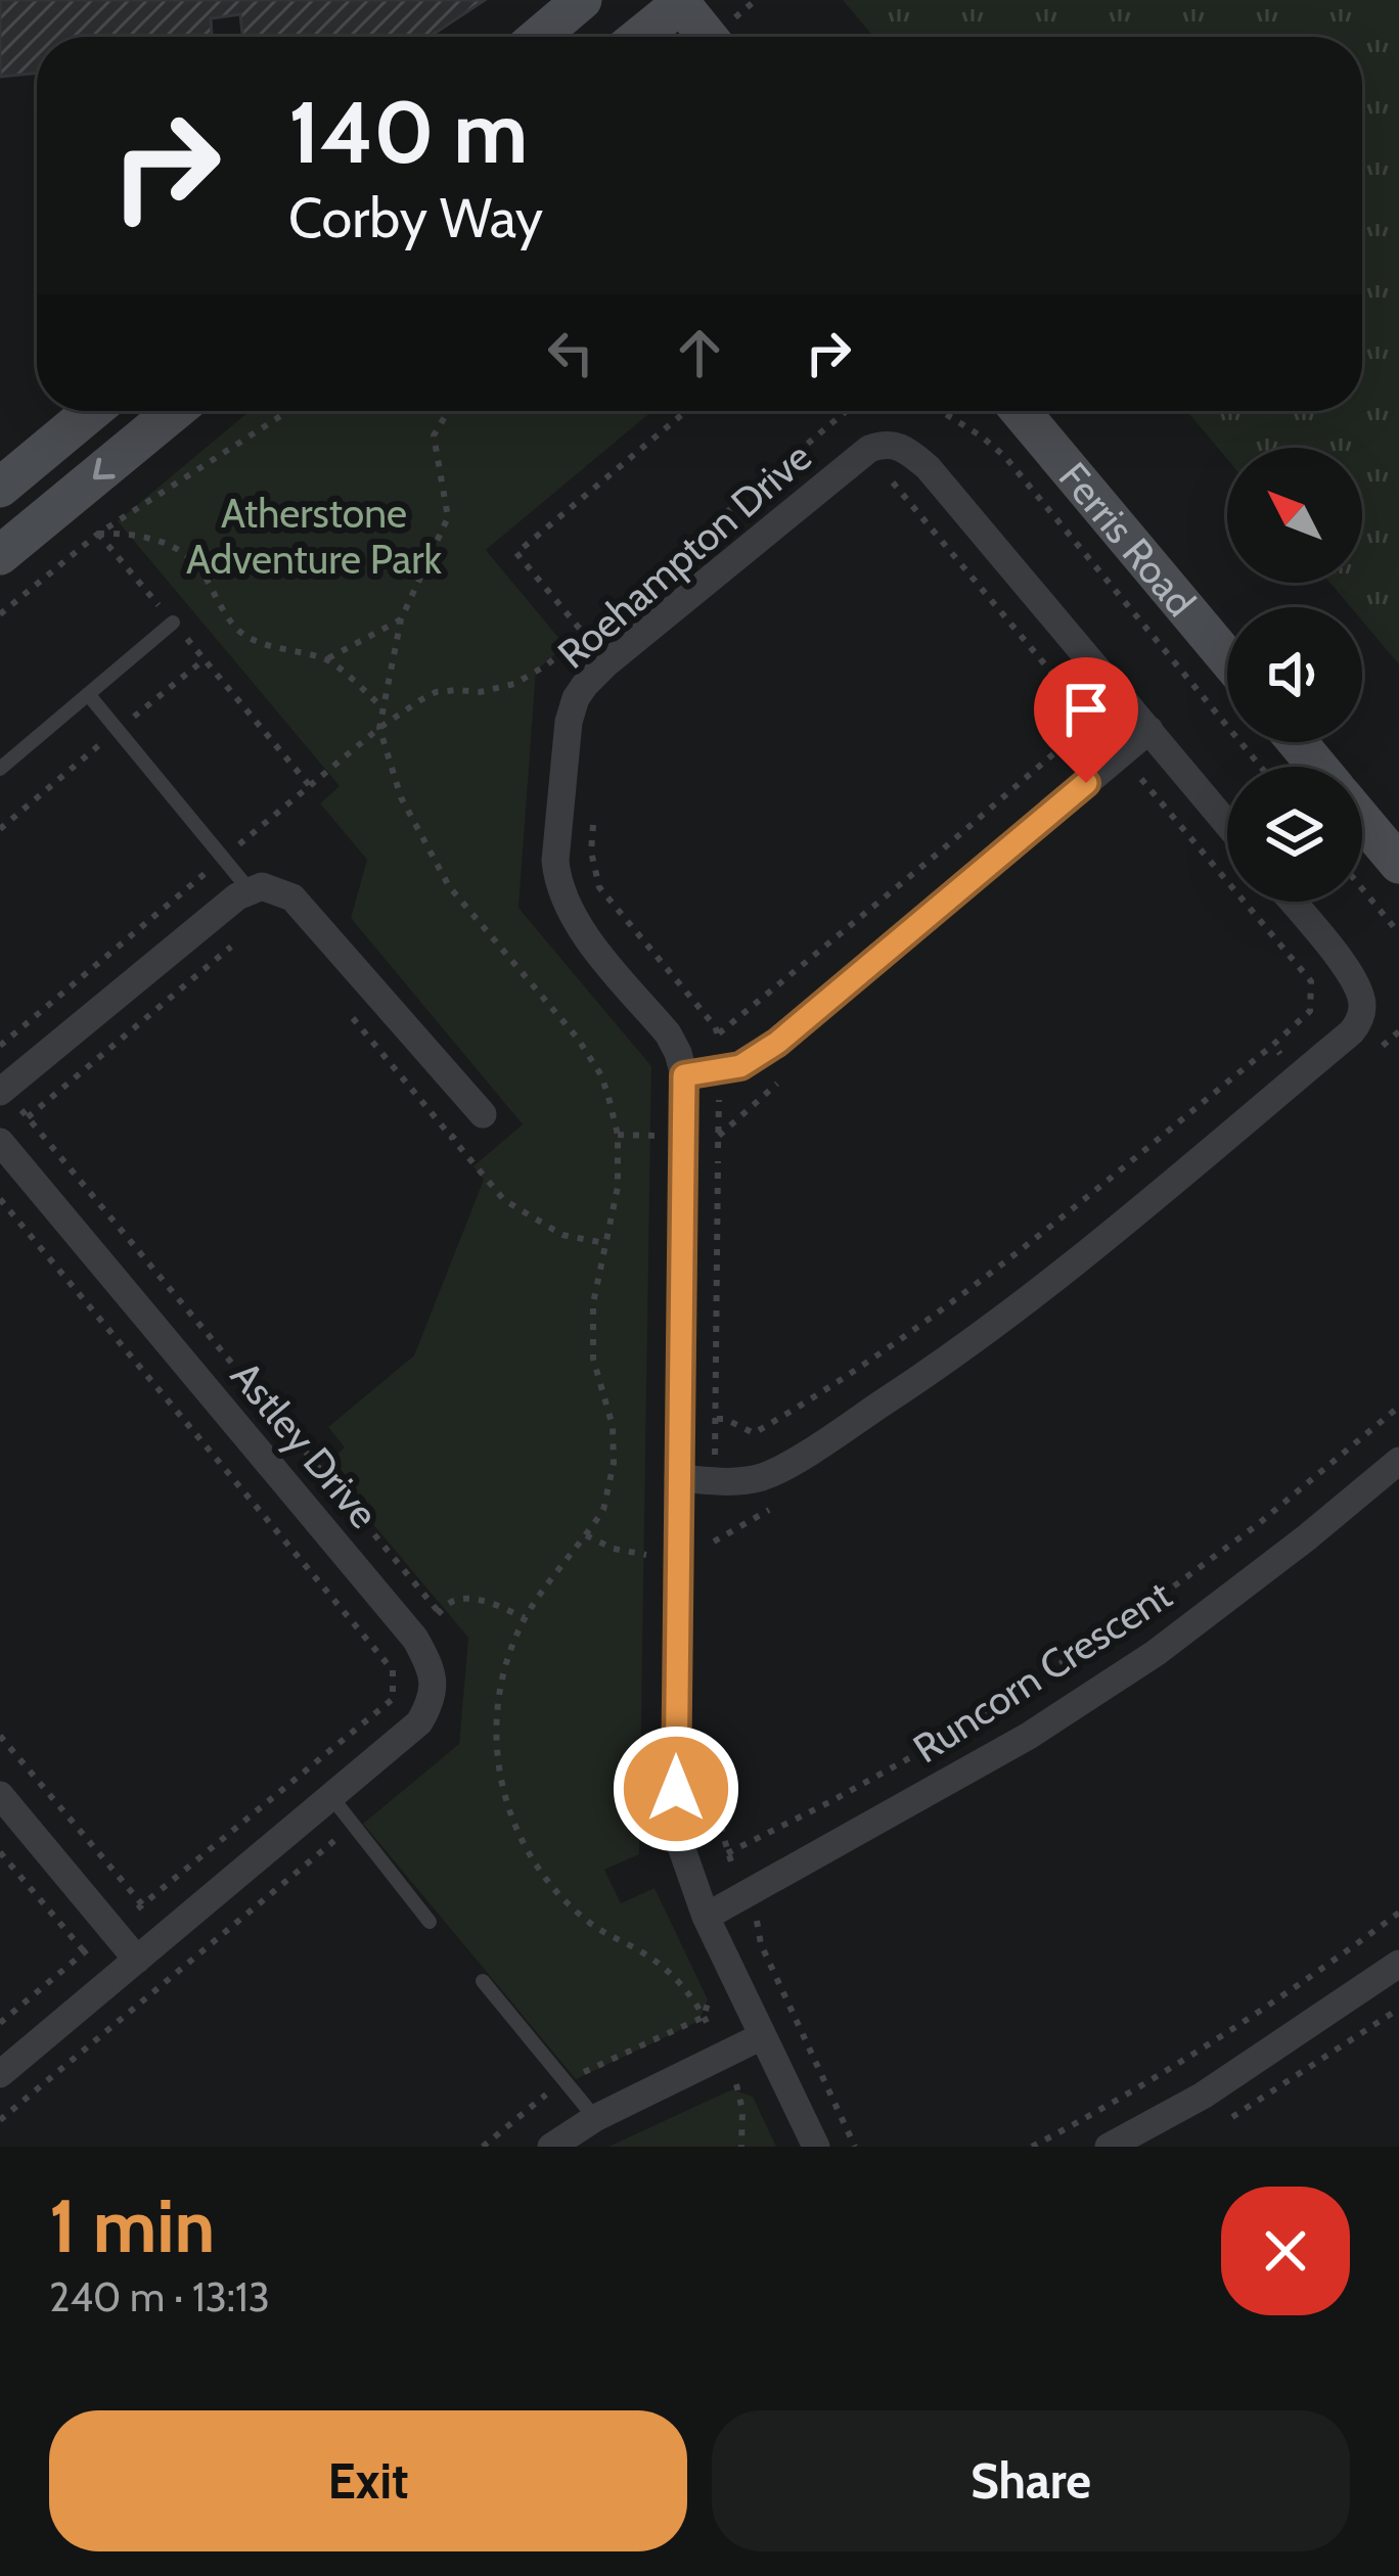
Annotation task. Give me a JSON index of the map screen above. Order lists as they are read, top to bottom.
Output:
{
  "streets": {
    "street": [
      "Ferris Road",
      "Roehampton Drive",
      "Astley Drive",
      "Runcorn Crescent"
    ]
  },
  "crossings": [
    ["Roehampton Drive", "Runcorn Crescent"]
  ],
  "parks": ["Atherstone Adventure Park"],
  "north": "top left",
  "page": {
    "turn": ["140 m", "Corby Way"],
    "heading": ["1 min", "240 m · 13:13"],
    "buttons": ["Exit", "Share"]
  }
}
